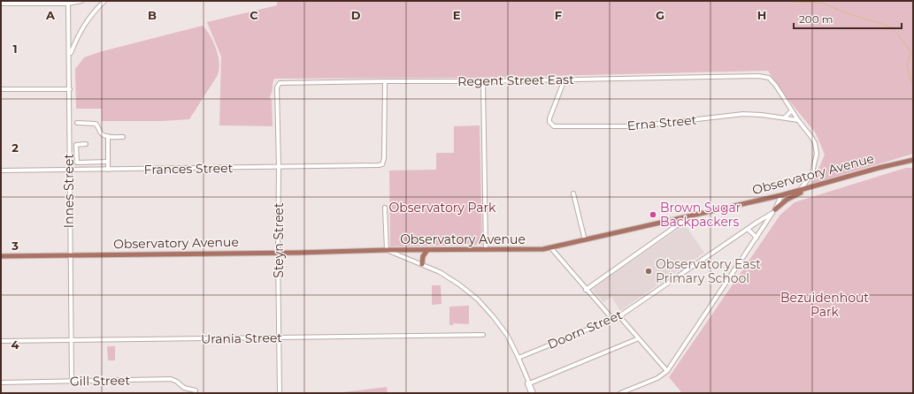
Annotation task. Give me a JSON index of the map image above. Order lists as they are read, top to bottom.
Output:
{
  "streets": {
    "main road": ["Observatory Avenue"],
    "street": [
      "Regent Street East",
      "Erna Street",
      "Frances Street",
      "Innes Street",
      "Steyn Street",
      "Doorn Street",
      "Urania Street",
      "Gill Street"
    ]
  },
  "crossings": [
    ["Regent Street East", "Erna Street"],
    ["Regent Street East", "Frances Street"],
    ["Regent Street East", "Steyn Street"],
    ["Frances Street", "Innes Street"],
    ["Frances Street", "Steyn Street"],
    ["Observatory Avenue", "Innes Street"],
    ["Observatory Avenue", "Steyn Street"],
    ["Innes Street", "Urania Street"],
    ["Innes Street", "Gill Street"],
    ["Steyn Street", "Urania Street"]
  ],
  "parks": ["Observatory Park", "Bezuidenhout Park"],
  "places": ["Brown Sugar Backpackers", "Observatory East Primary School"],
  "scale_bar": "200 m",
  "grid": {
    "columns": [
      "A",
      "B",
      "C",
      "D",
      "E",
      "F",
      "G",
      "H"
    ],
    "rows": [
      "1",
      "2",
      "3",
      "4"
    ]
  }
}
